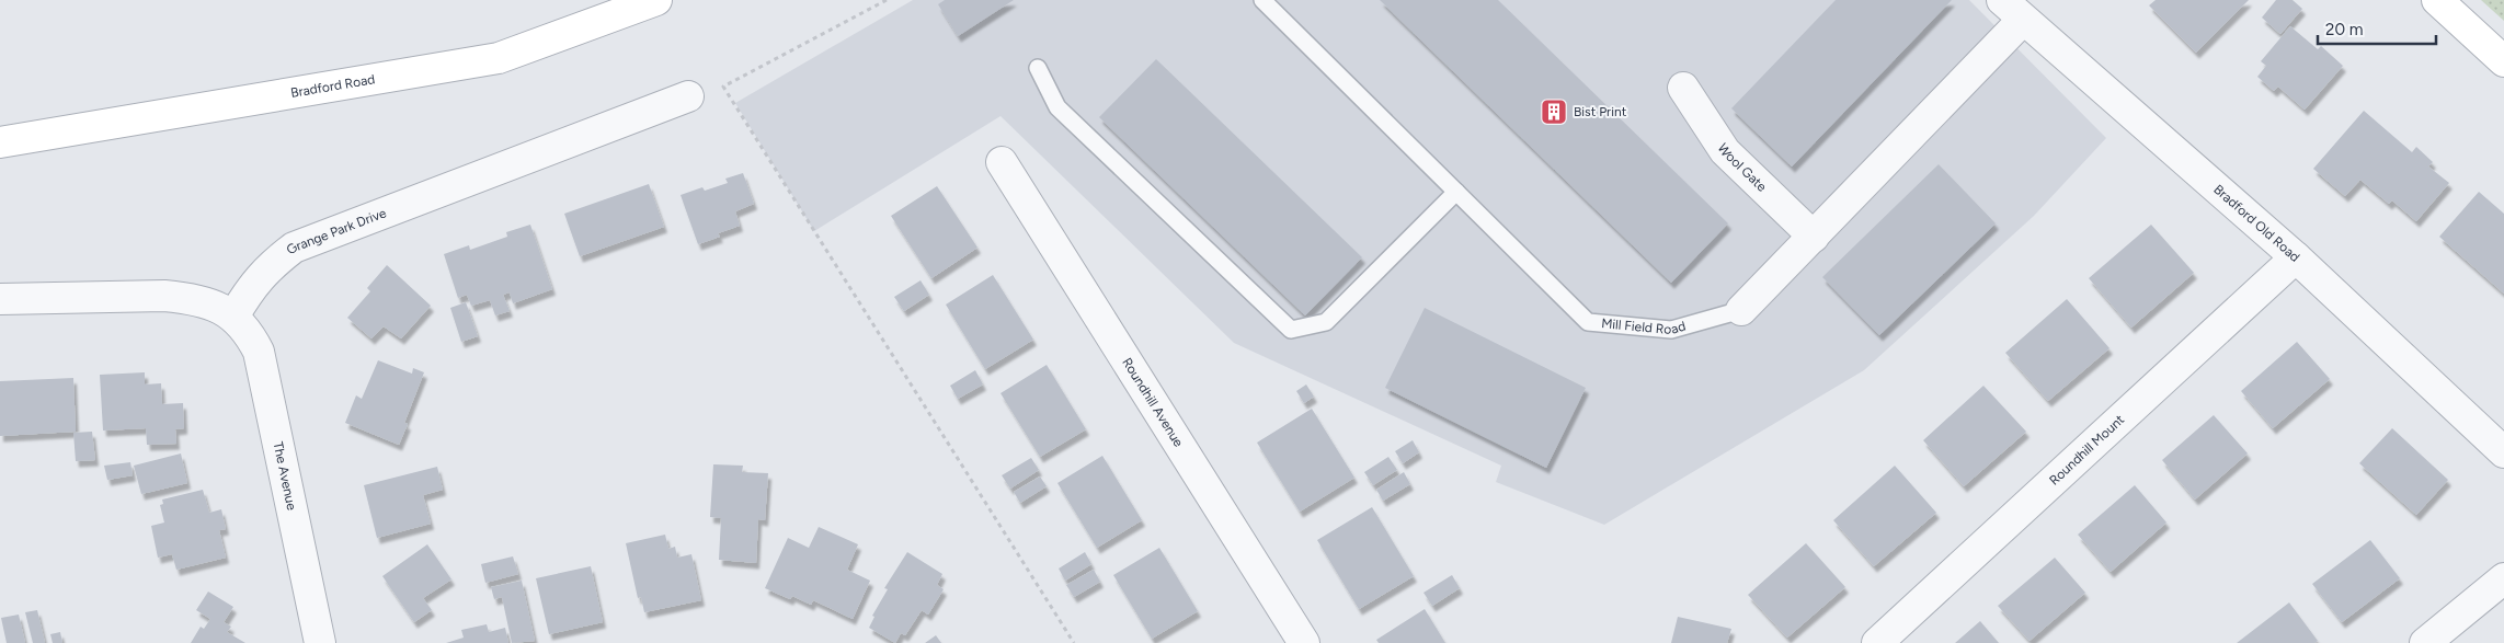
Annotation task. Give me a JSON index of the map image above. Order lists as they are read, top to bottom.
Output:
{
  "streets": {
    "main road": ["Bradford Road"],
    "street": [
      "Wool Gate",
      "Bradford Old Road",
      "Grange Park Drive",
      "Mill Field Road",
      "Roundhill Avenue",
      "Roundhill Mount",
      "The Avenue"
    ]
  },
  "crossings": [
    ["Wool Gate", "Mill Field Road"],
    ["Bradford Old Road", "Mill Field Road"],
    ["Bradford Old Road", "Roundhill Mount"],
    ["Grange Park Drive", "The Avenue"]
  ],
  "places": {
    "building": ["Bist Print"]
  },
  "scale_bar": "20 m"
}
